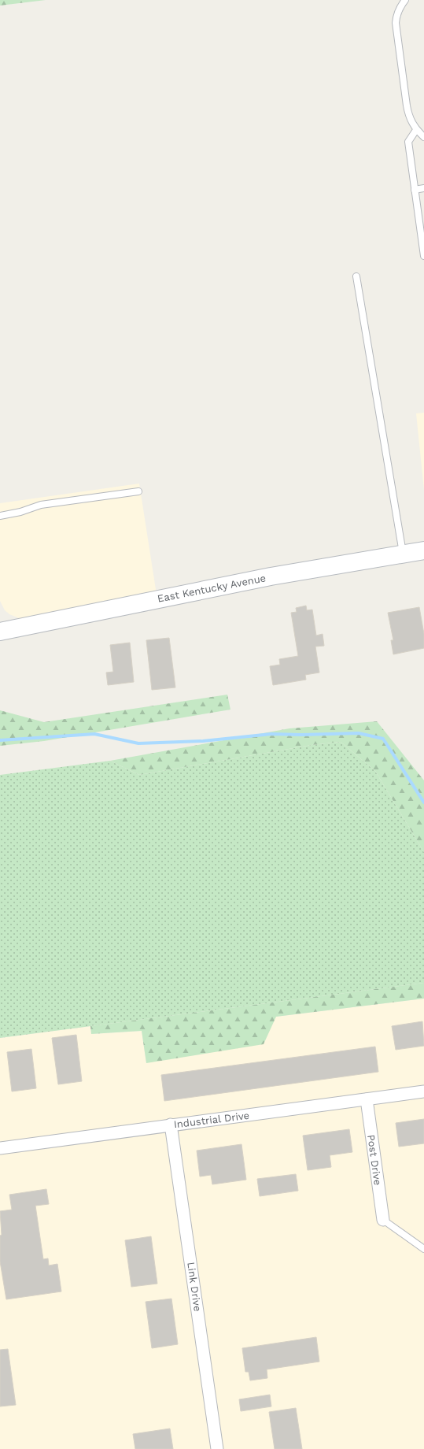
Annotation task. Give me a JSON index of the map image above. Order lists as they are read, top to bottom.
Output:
{
  "streets": {
    "street": [
      "East Kentucky Avenue",
      "Industrial Drive",
      "Post Drive",
      "Link Drive"
    ]
  },
  "crossings": [
    ["Industrial Drive", "Post Drive"],
    ["Industrial Drive", "Link Drive"]
  ]
}
